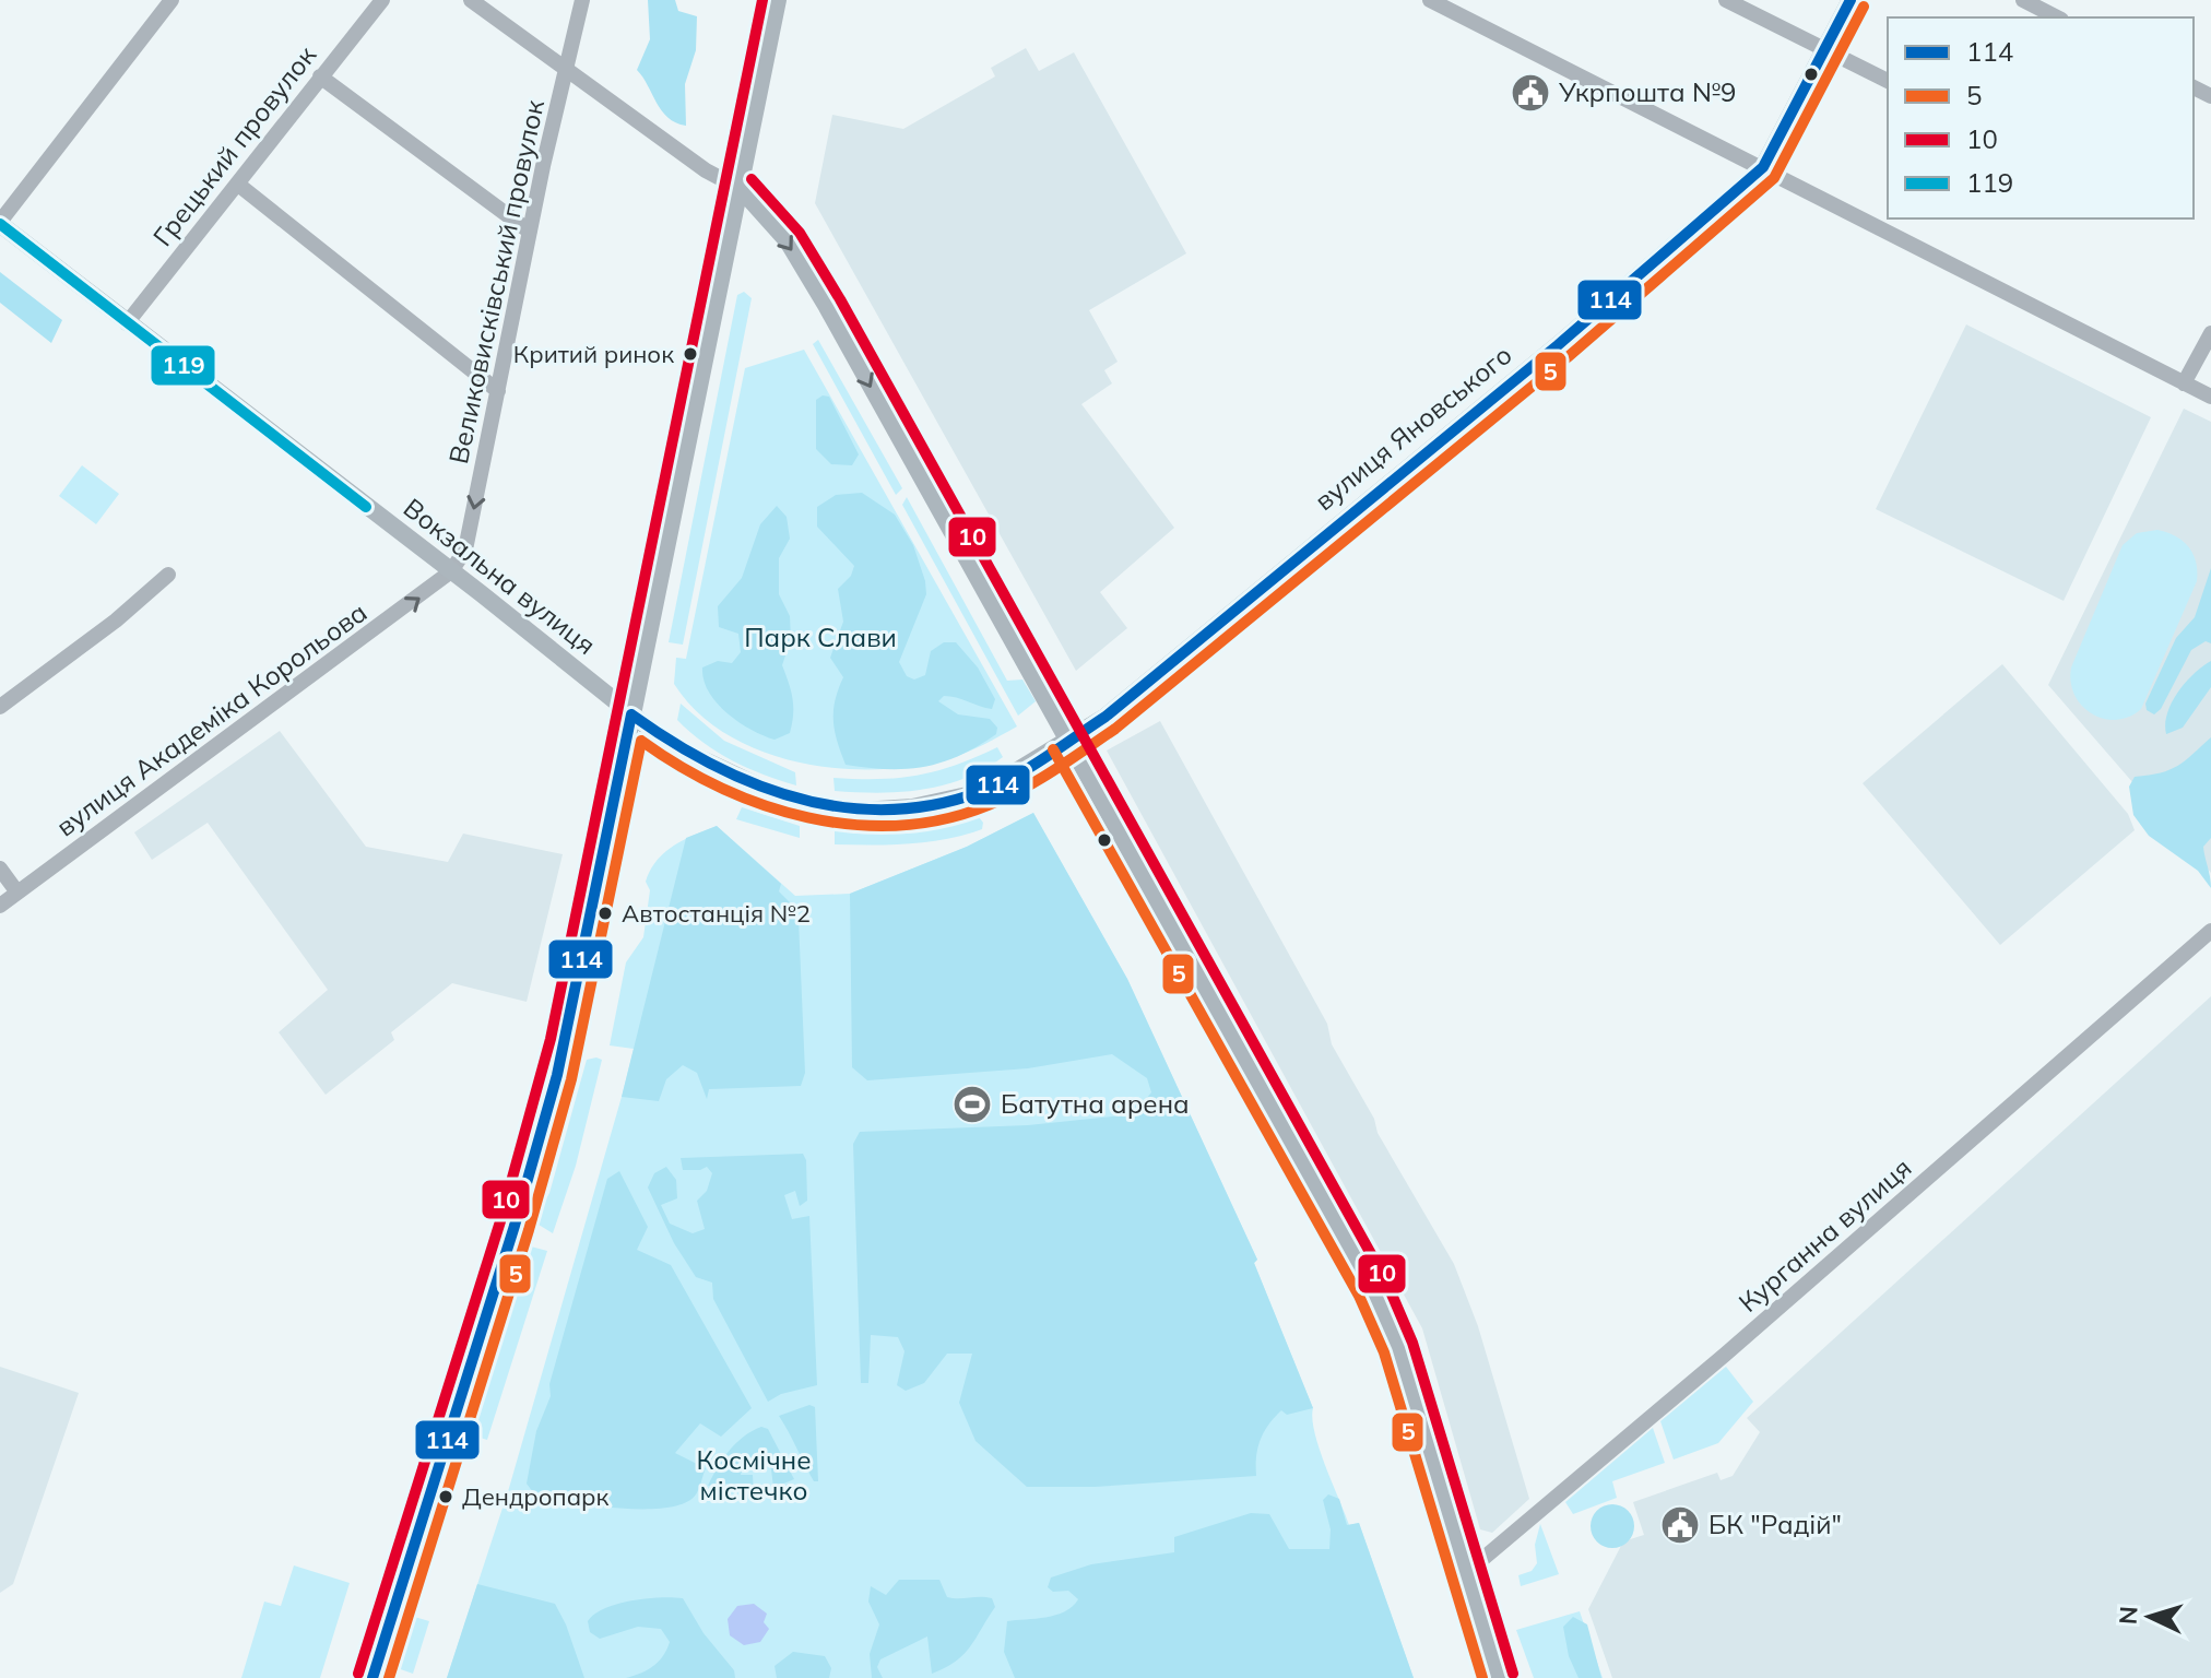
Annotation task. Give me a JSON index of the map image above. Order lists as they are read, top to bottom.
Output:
{
  "streets": {
    "main road": ["вулиця Яновського", "Вокзальна вулиця"],
    "street": [
      "Грецький провулок",
      "Великовисківський провулок",
      "вулиця Академіка Корольова",
      "Курганна вулиця"
    ]
  },
  "crossings": [
    ["Грецький провулок", "Вокзальна вулиця"],
    ["Великовисківський провулок", "Вокзальна вулиця"],
    ["Великовисківський провулок", "вулиця Академіка Корольова"],
    ["вулиця Яновського", "Вокзальна вулиця"],
    ["Вокзальна вулиця", "вулиця Академіка Корольова"]
  ],
  "one_way": ["вулиця Академіка Корольова"],
  "parks": ["Парк Слави", "Космічне містечко"],
  "places": {
    "public building": ["Укрпошта №9", "БК \"Радій\""],
    "other": ["Критий ринок", "Автостанція №2", "Дендропарк"],
    "sports": ["Батутна арена"]
  },
  "lines": [
    "transit line 114",
    "transit line 10",
    "transit line 5",
    "transit line 119"
  ],
  "legend": [
    "114",
    "5",
    "10",
    "119"
  ],
  "north": "left"
}
